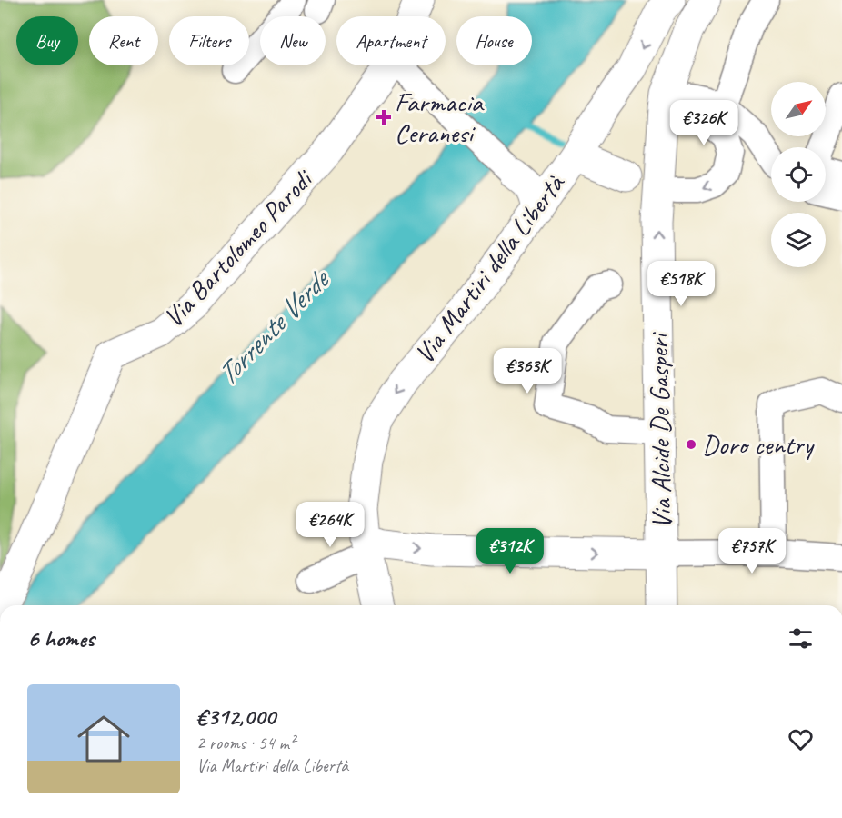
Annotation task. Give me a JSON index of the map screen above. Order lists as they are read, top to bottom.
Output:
{
  "streets": {
    "main road": ["Via Bartolomeo Parodi", "Via Martiri della Libertà", "Via Alcide De Gasperi"]
  },
  "one_way": ["Via Martiri della Libertà", "Via Alcide De Gasperi"],
  "water": ["Torrente Verde"],
  "places": {
    "health": ["Farmacia Ceranesi"],
    "other": ["Doro centry"]
  },
  "north": "top right",
  "page": {
    "chip": [
      "Buy",
      "Rent",
      "Filters",
      "New",
      "Apartment",
      "House"
    ],
    "price": [
      "€326K",
      "€518K",
      "€363K",
      "€264K",
      "€312K",
      "€757K"
    ],
    "heading": "6 homes",
    "list": [
      {
        "name": "€312,000",
        "note": "2 rooms · 54 m² · Via Martiri della Libertà"
      }
    ]
  }
}
